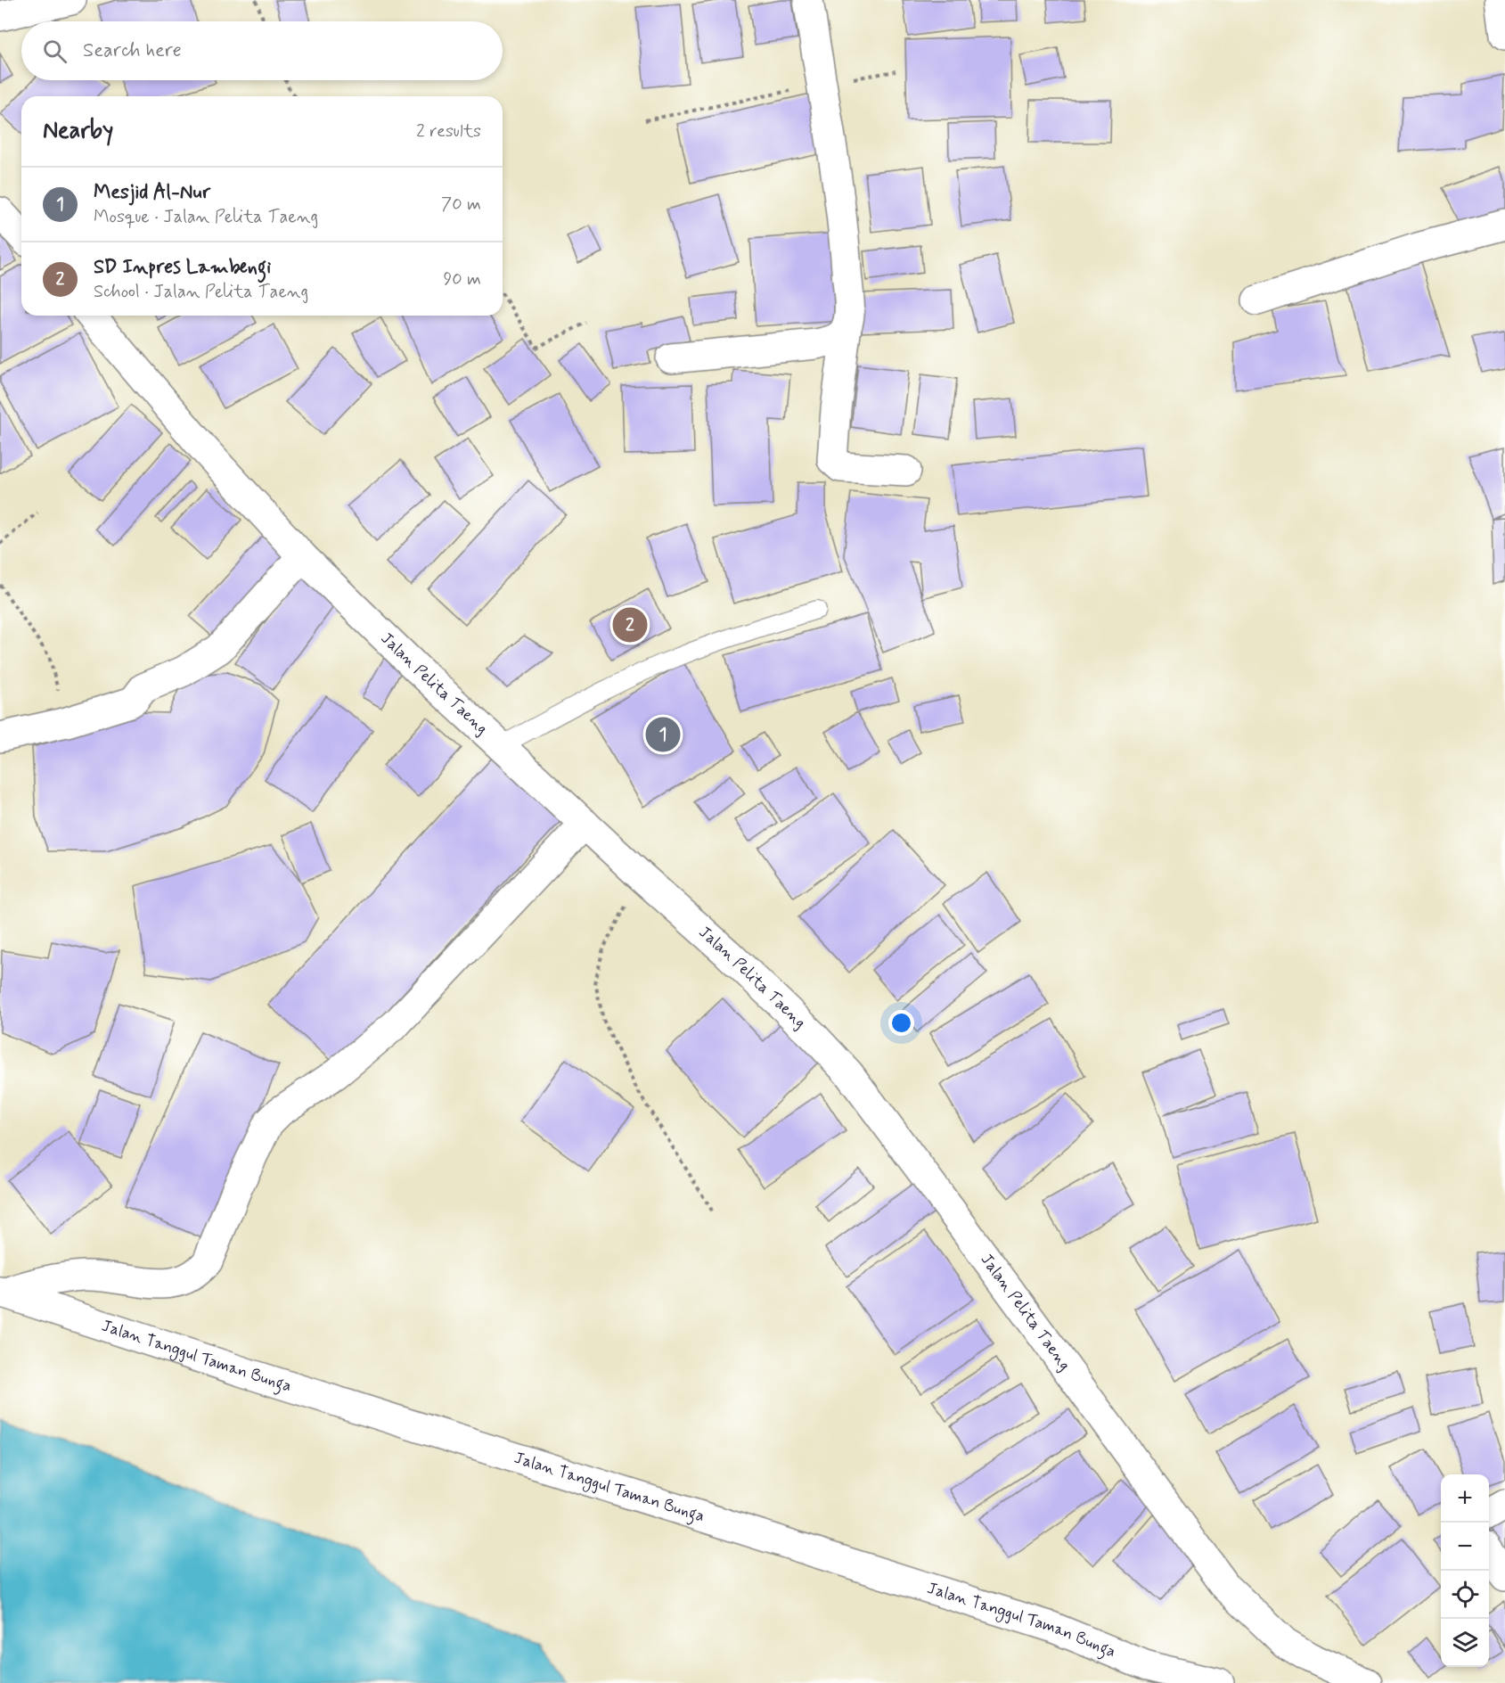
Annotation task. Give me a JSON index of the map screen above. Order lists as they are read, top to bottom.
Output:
{
  "streets": {
    "street": ["Jalan Pelita Taeng", "Jalan Tanggul Taman Bunga"]
  },
  "page": {
    "search": "Search here",
    "heading": ["Nearby", "2 results"],
    "list": [
      {
        "mark": "1",
        "name": "Mesjid Al-Nur",
        "note": "Mosque · Jalan Pelita Taeng",
        "value": "70 m"
      },
      {
        "mark": "2",
        "name": "SD Inpres Lambengi",
        "note": "School · Jalan Pelita Taeng",
        "value": "90 m"
      }
    ],
    "pins": ["2", "1"],
    "map_buttons": ["+", "−"]
  }
}
